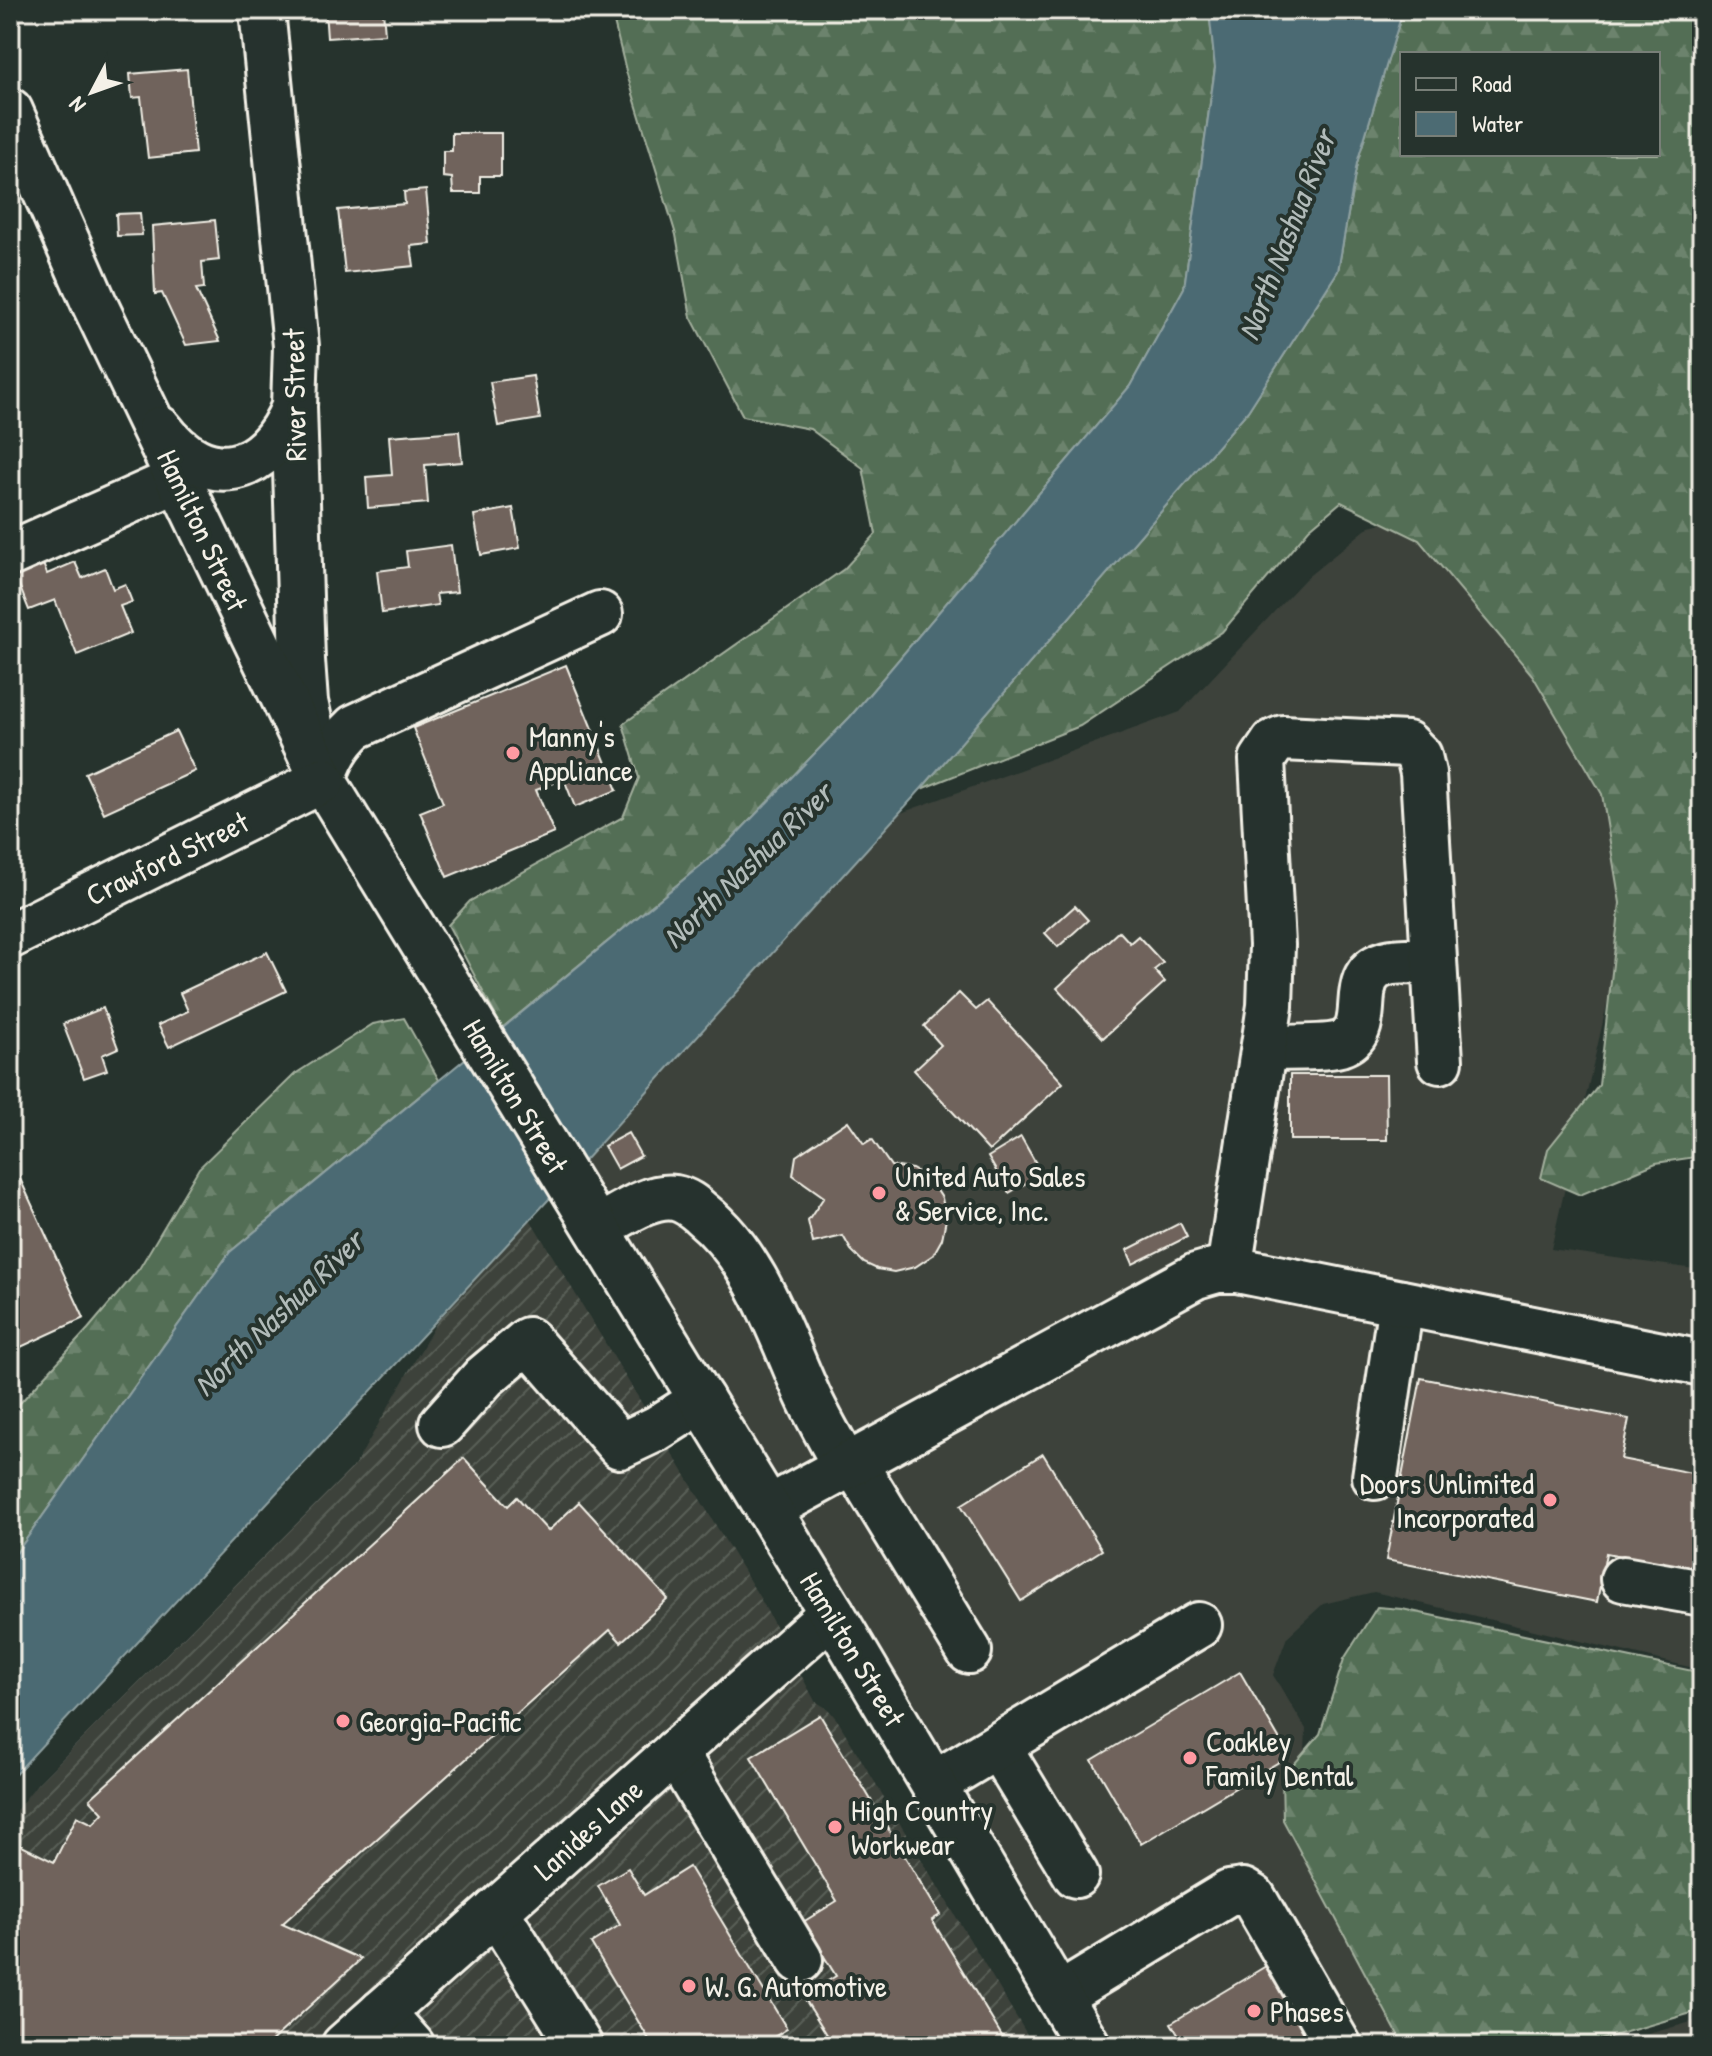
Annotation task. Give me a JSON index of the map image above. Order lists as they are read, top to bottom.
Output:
{
  "streets": {
    "main road": [
      "River Street",
      "Hamilton Street",
      "Crawford Street",
      "Lanides Lane"
    ]
  },
  "crossings": [
    ["River Street", "Hamilton Street"],
    ["River Street", "Crawford Street"],
    ["Hamilton Street", "Crawford Street"],
    ["Hamilton Street", "Lanides Lane"]
  ],
  "water": ["North Nashua River"],
  "places": [
    "Manny's Appliance",
    "United Auto Sales & Service, Inc.",
    "Doors Unlimited Incorporated",
    "Georgia-Pacific",
    "Coakley Family Dental",
    "High Country Workwear",
    "W. G. Automotive",
    "Phases"
  ],
  "legend": ["Road", "Water"],
  "north": "bottom left"
}
